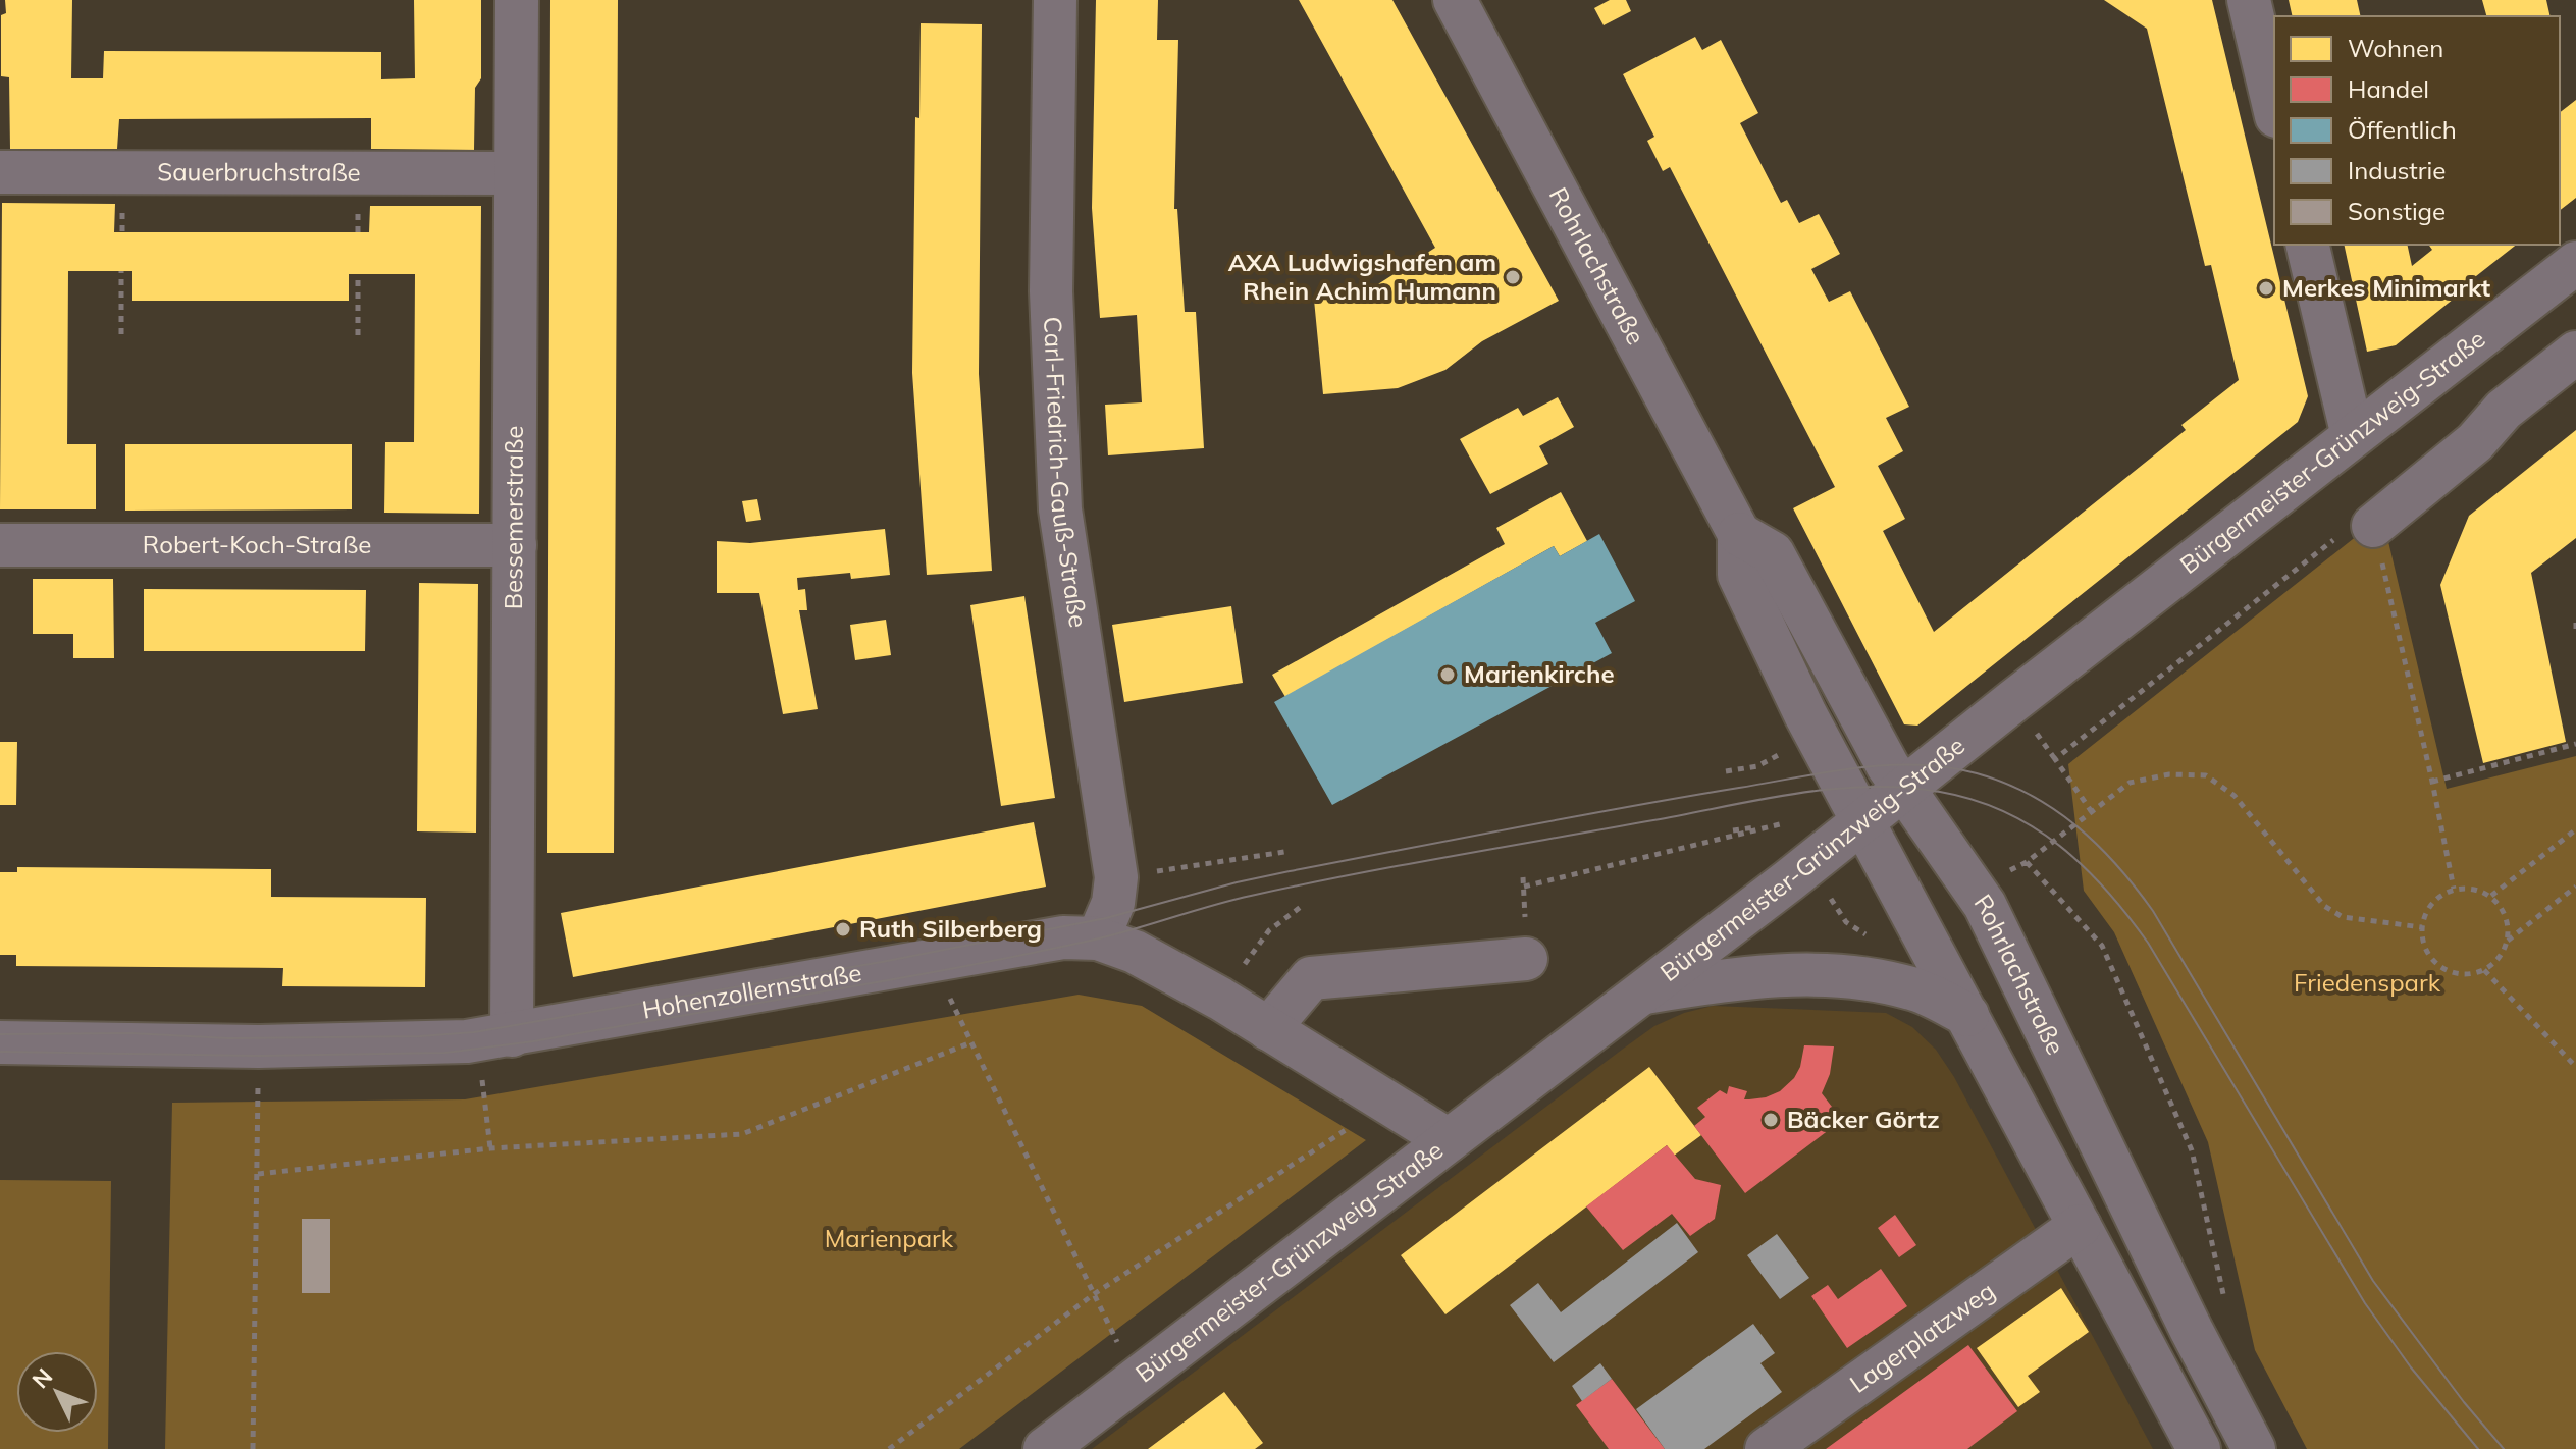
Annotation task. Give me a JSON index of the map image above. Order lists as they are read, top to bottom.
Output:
{
  "streets": {
    "street": [
      "Sauerbruchstraße",
      "Rohrlachstraße",
      "Bürgermeister-Grünzweig-Straße",
      "Carl-Friedrich-Gauß-Straße",
      "Bessemerstraße",
      "Robert-Koch-Straße",
      "Hohenzollernstraße",
      "Lagerplatzweg"
    ]
  },
  "crossings": [
    ["Sauerbruchstraße", "Bessemerstraße"],
    ["Rohrlachstraße", "Bürgermeister-Grünzweig-Straße"],
    ["Rohrlachstraße", "Lagerplatzweg"],
    ["Bürgermeister-Grünzweig-Straße", "Hohenzollernstraße"],
    ["Carl-Friedrich-Gauß-Straße", "Hohenzollernstraße"],
    ["Bessemerstraße", "Robert-Koch-Straße"],
    ["Bessemerstraße", "Hohenzollernstraße"]
  ],
  "parks": ["Friedenspark", "Marienpark"],
  "places": [
    "AXA Ludwigshafen am Rhein Achim Humann",
    "Merkes Minimarkt",
    "Marienkirche",
    "Ruth Silberberg",
    "Bäcker Görtz"
  ],
  "legend": [
    "Wohnen",
    "Handel",
    "Öffentlich",
    "Industrie",
    "Sonstige"
  ],
  "north": "top left"
}
